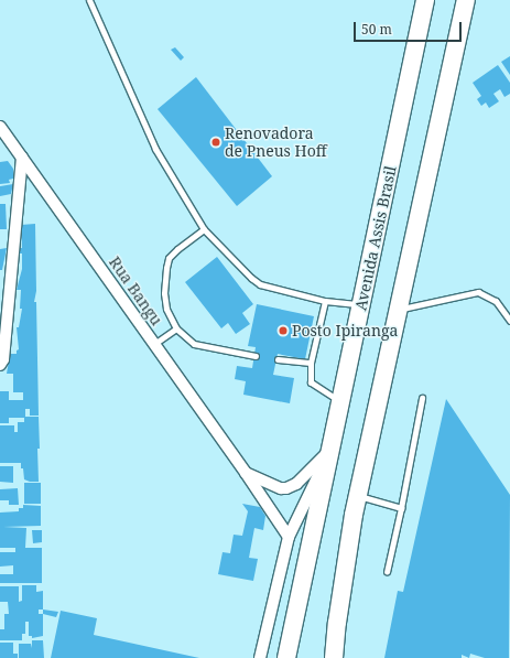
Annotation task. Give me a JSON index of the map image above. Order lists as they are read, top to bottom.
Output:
{
  "streets": {
    "main road": ["Avenida Assis Brasil"],
    "street": ["Rua Bangu"]
  },
  "places": ["Renovadora de Pneus Hoff", "Posto Ipiranga"],
  "scale_bar": "50 m"
}
